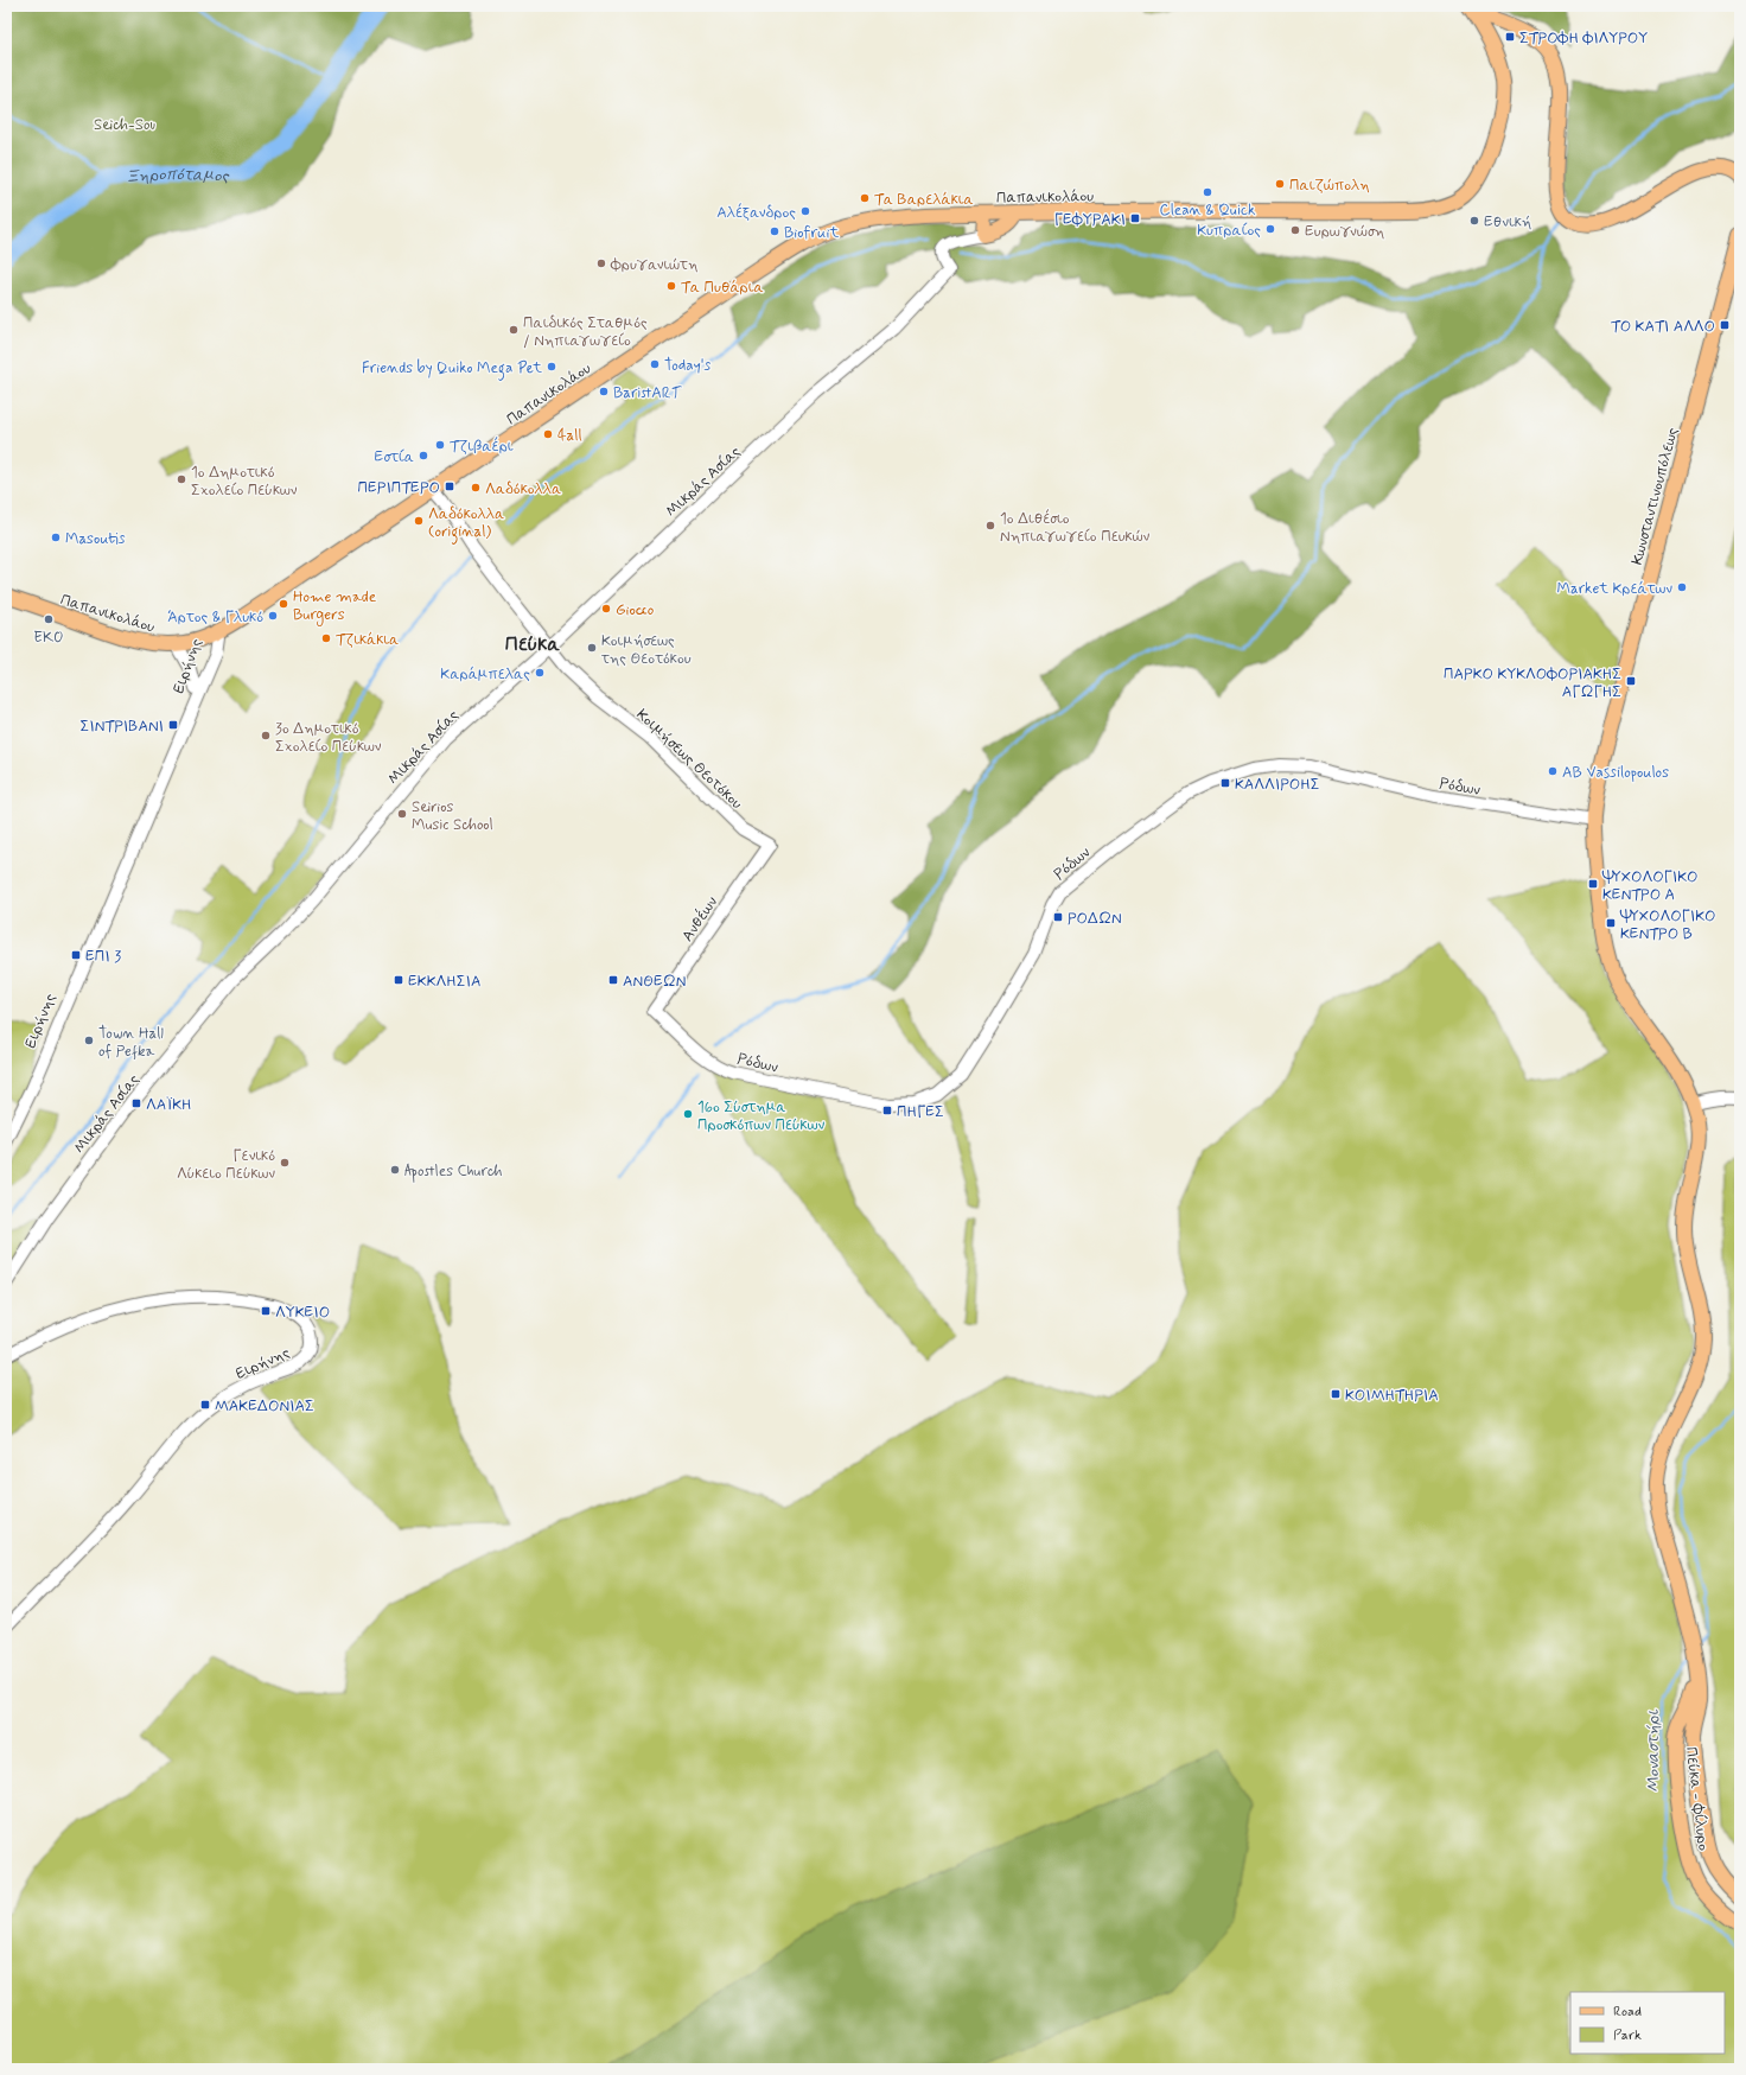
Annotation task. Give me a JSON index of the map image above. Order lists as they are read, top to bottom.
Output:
{
  "streets": {
    "main road": ["Παπανικολάου", "Κωνσταντινουπόλεως", "Πεύκα - Φίλυρο"],
    "street": [
      "Μικράς Ασίας",
      "Ειρήνης",
      "Κοιμήσεως Θεοτόκου",
      "Ρόδων",
      "Ανθέων"
    ]
  },
  "crossings": [
    ["Παπανικολάου", "Ειρήνης"],
    ["Παπανικολάου", "Κοιμήσεως Θεοτόκου"],
    ["Μικράς Ασίας", "Κοιμήσεως Θεοτόκου"],
    ["Κωνσταντινουπόλεως", "Ρόδων"],
    ["Κωνσταντινουπόλεως", "Πεύκα - Φίλυρο"],
    ["Κοιμήσεως Θεοτόκου", "Ανθέων"],
    ["Ρόδων", "Ανθέων"]
  ],
  "districts": ["Πεύκα"],
  "water": ["Ξηροπόταμος", "Μοναστήρι"],
  "parks": ["Seich-Sou"],
  "places": {
    "transit": [
      "ΣΤΡΟΦΗ ΦΙΛΥΡΟΥ",
      "ΓΕΦΥΡΑΚΙ",
      "ΤΟ ΚΑΤΙ ΑΛΛΟ",
      "ΠΕΡΙΠΤΕΡΟ",
      "ΠΑΡΚΟ ΚΥΚΛΟΦΟΡΙΑΚΗΣ ΑΓΩΓΗΣ",
      "ΣΙΝΤΡΙΒΑΝΙ",
      "ΚΑΛΛΙΡΟΗΣ",
      "ΨΥΧΟΛΟΓΙΚΟ ΚΕΝΤΡΟ A",
      "ΡΟΔΩΝ",
      "ΨΥΧΟΛΟΓΙΚΟ ΚΕΝΤΡΟ B",
      "ΕΠΙ 3",
      "ΕΚΚΛΗΣΙΑ",
      "ΑΝΘΕΩΝ",
      "ΛΑΪΚΗ",
      "ΠΗΓΕΣ",
      "ΛΥΚΕΙΟ",
      "ΚΟΙΜΗΤΗΡΙΑ",
      "ΜΑΚΕΔΟΝΙΑΣ"
    ],
    "other": [
      "Παιζώπολη",
      "Clean & Quick",
      "Τα Βαρελάκια",
      "Αλέξανδρος",
      "Εθνική",
      "Κυπραίος",
      "Ευρωγνώση",
      "Biofruit",
      "Φρυγανιώτη",
      "Τα Πυθάρια",
      "Παιδικός Σταθμός / Νηπιαγωγείο",
      "Today's",
      "Friends by Quiko Mega Pet",
      "BaristART",
      "4all",
      "Τζιβαέρι",
      "Εστία",
      "1ο Δημοτικό Σχολείο Πεύκων",
      "Λαδόκολλα",
      "Λαδόκολλα (original)",
      "1ο Διθέσιο Νηπιαγωγείο Πευκών",
      "Masoutis",
      "Market Κρεάτων",
      "Home made Burgers",
      "Giocco",
      "Άρτος & Γλυκό",
      "EKO",
      "Τζικάκια",
      "Κοιμήσεως της Θεοτόκου",
      "Καράμπελας",
      "3ο Δημοτικό Σχολείο Πεύκων",
      "AB Vassilopoulos",
      "Seirios Music School",
      "Town Hall of Pefka",
      "16ο Σύστημα Προσκόπων Πεύκων",
      "Γενικό Λύκειο Πεύκων",
      "Apostles Church"
    ]
  },
  "legend": ["Road", "Park"]
}
